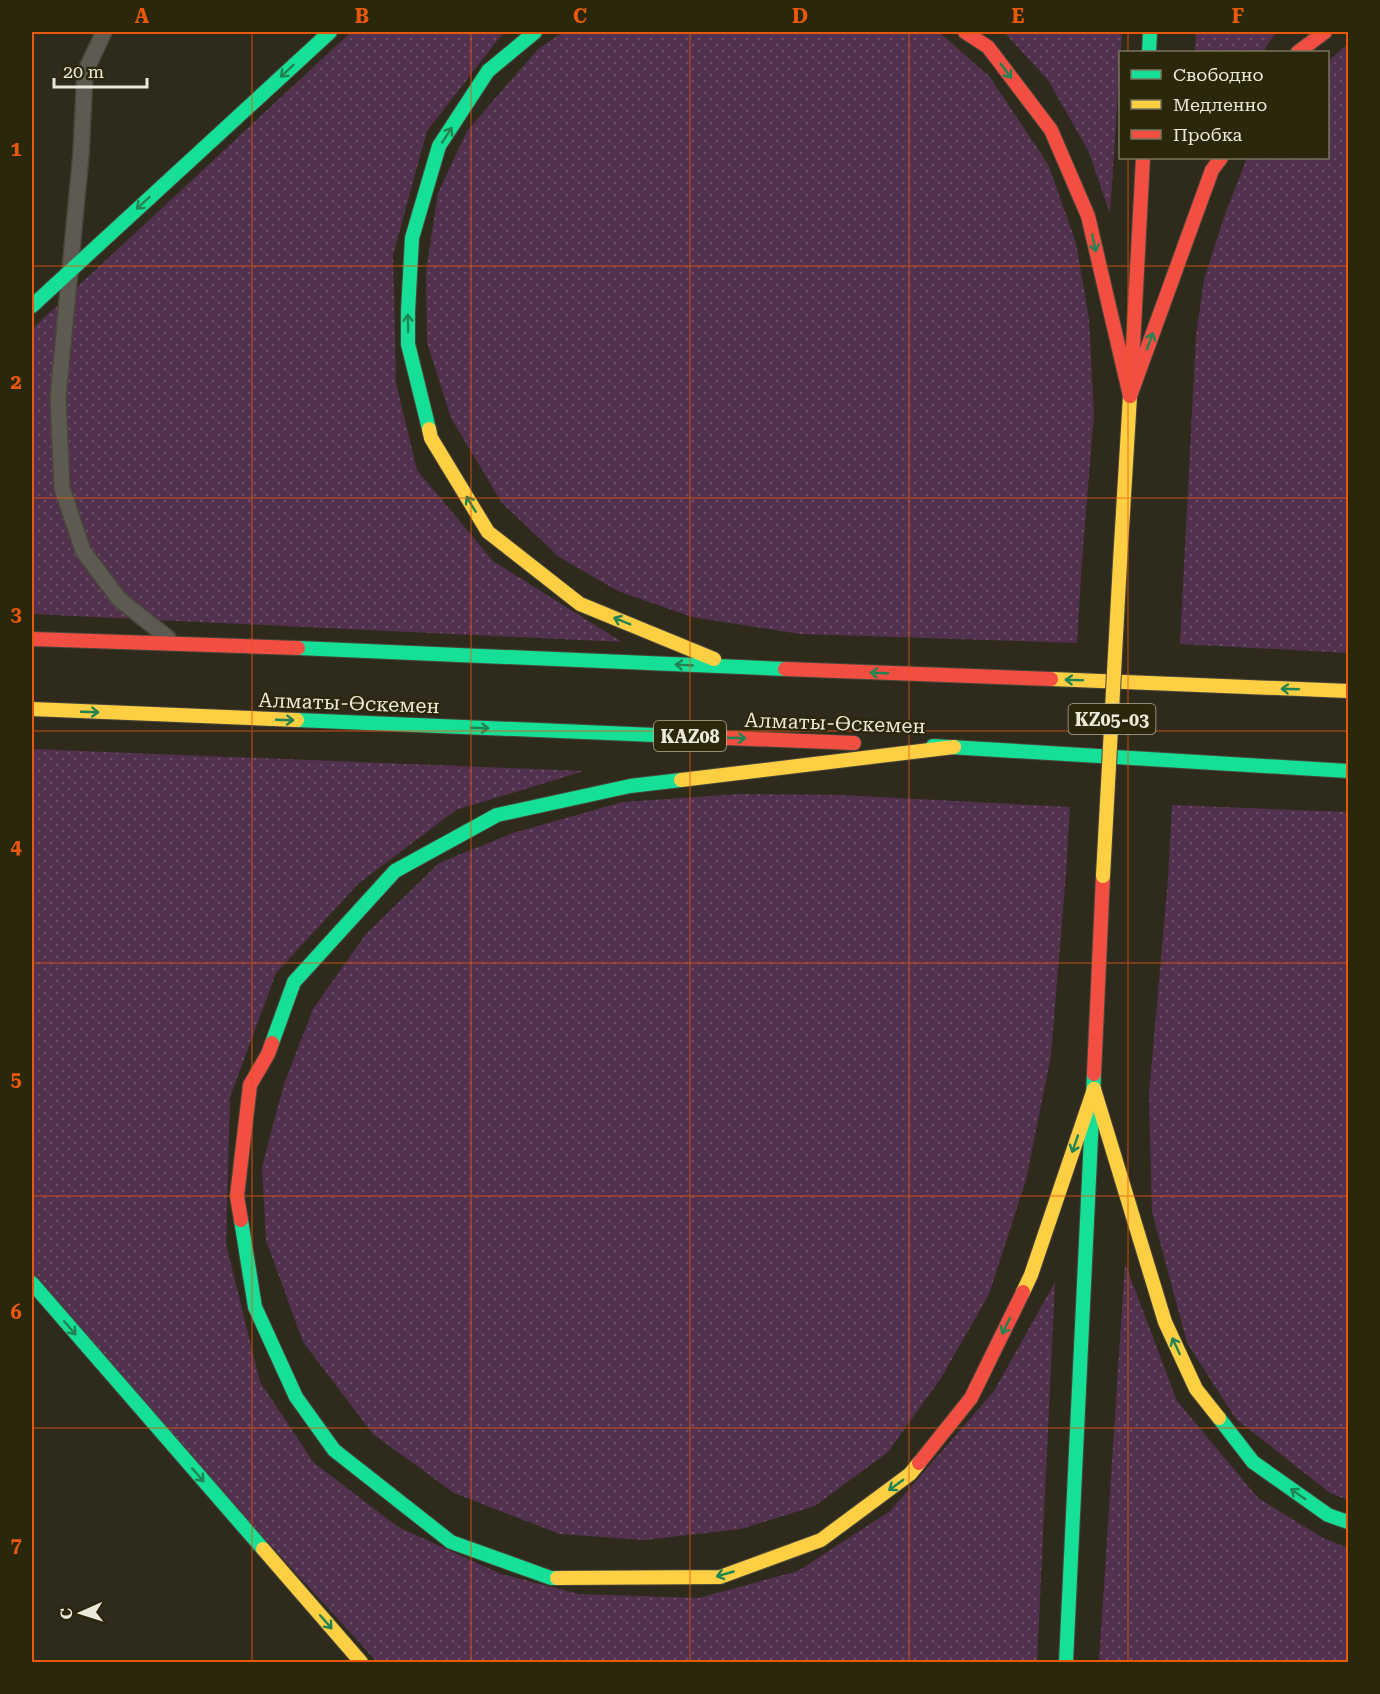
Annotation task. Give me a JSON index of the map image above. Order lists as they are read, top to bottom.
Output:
{
  "streets": {
    "main road": ["Алматы-Өскемен", "KZ05-03", "KAZ08"]
  },
  "legend": ["Свободно", "Медленно", "Пробка"],
  "scale_bar": "20 m",
  "north": "left",
  "grid": {
    "columns": [
      "A",
      "B",
      "C",
      "D",
      "E",
      "F"
    ],
    "rows": [
      "1",
      "2",
      "3",
      "4",
      "5",
      "6",
      "7"
    ]
  }
}
